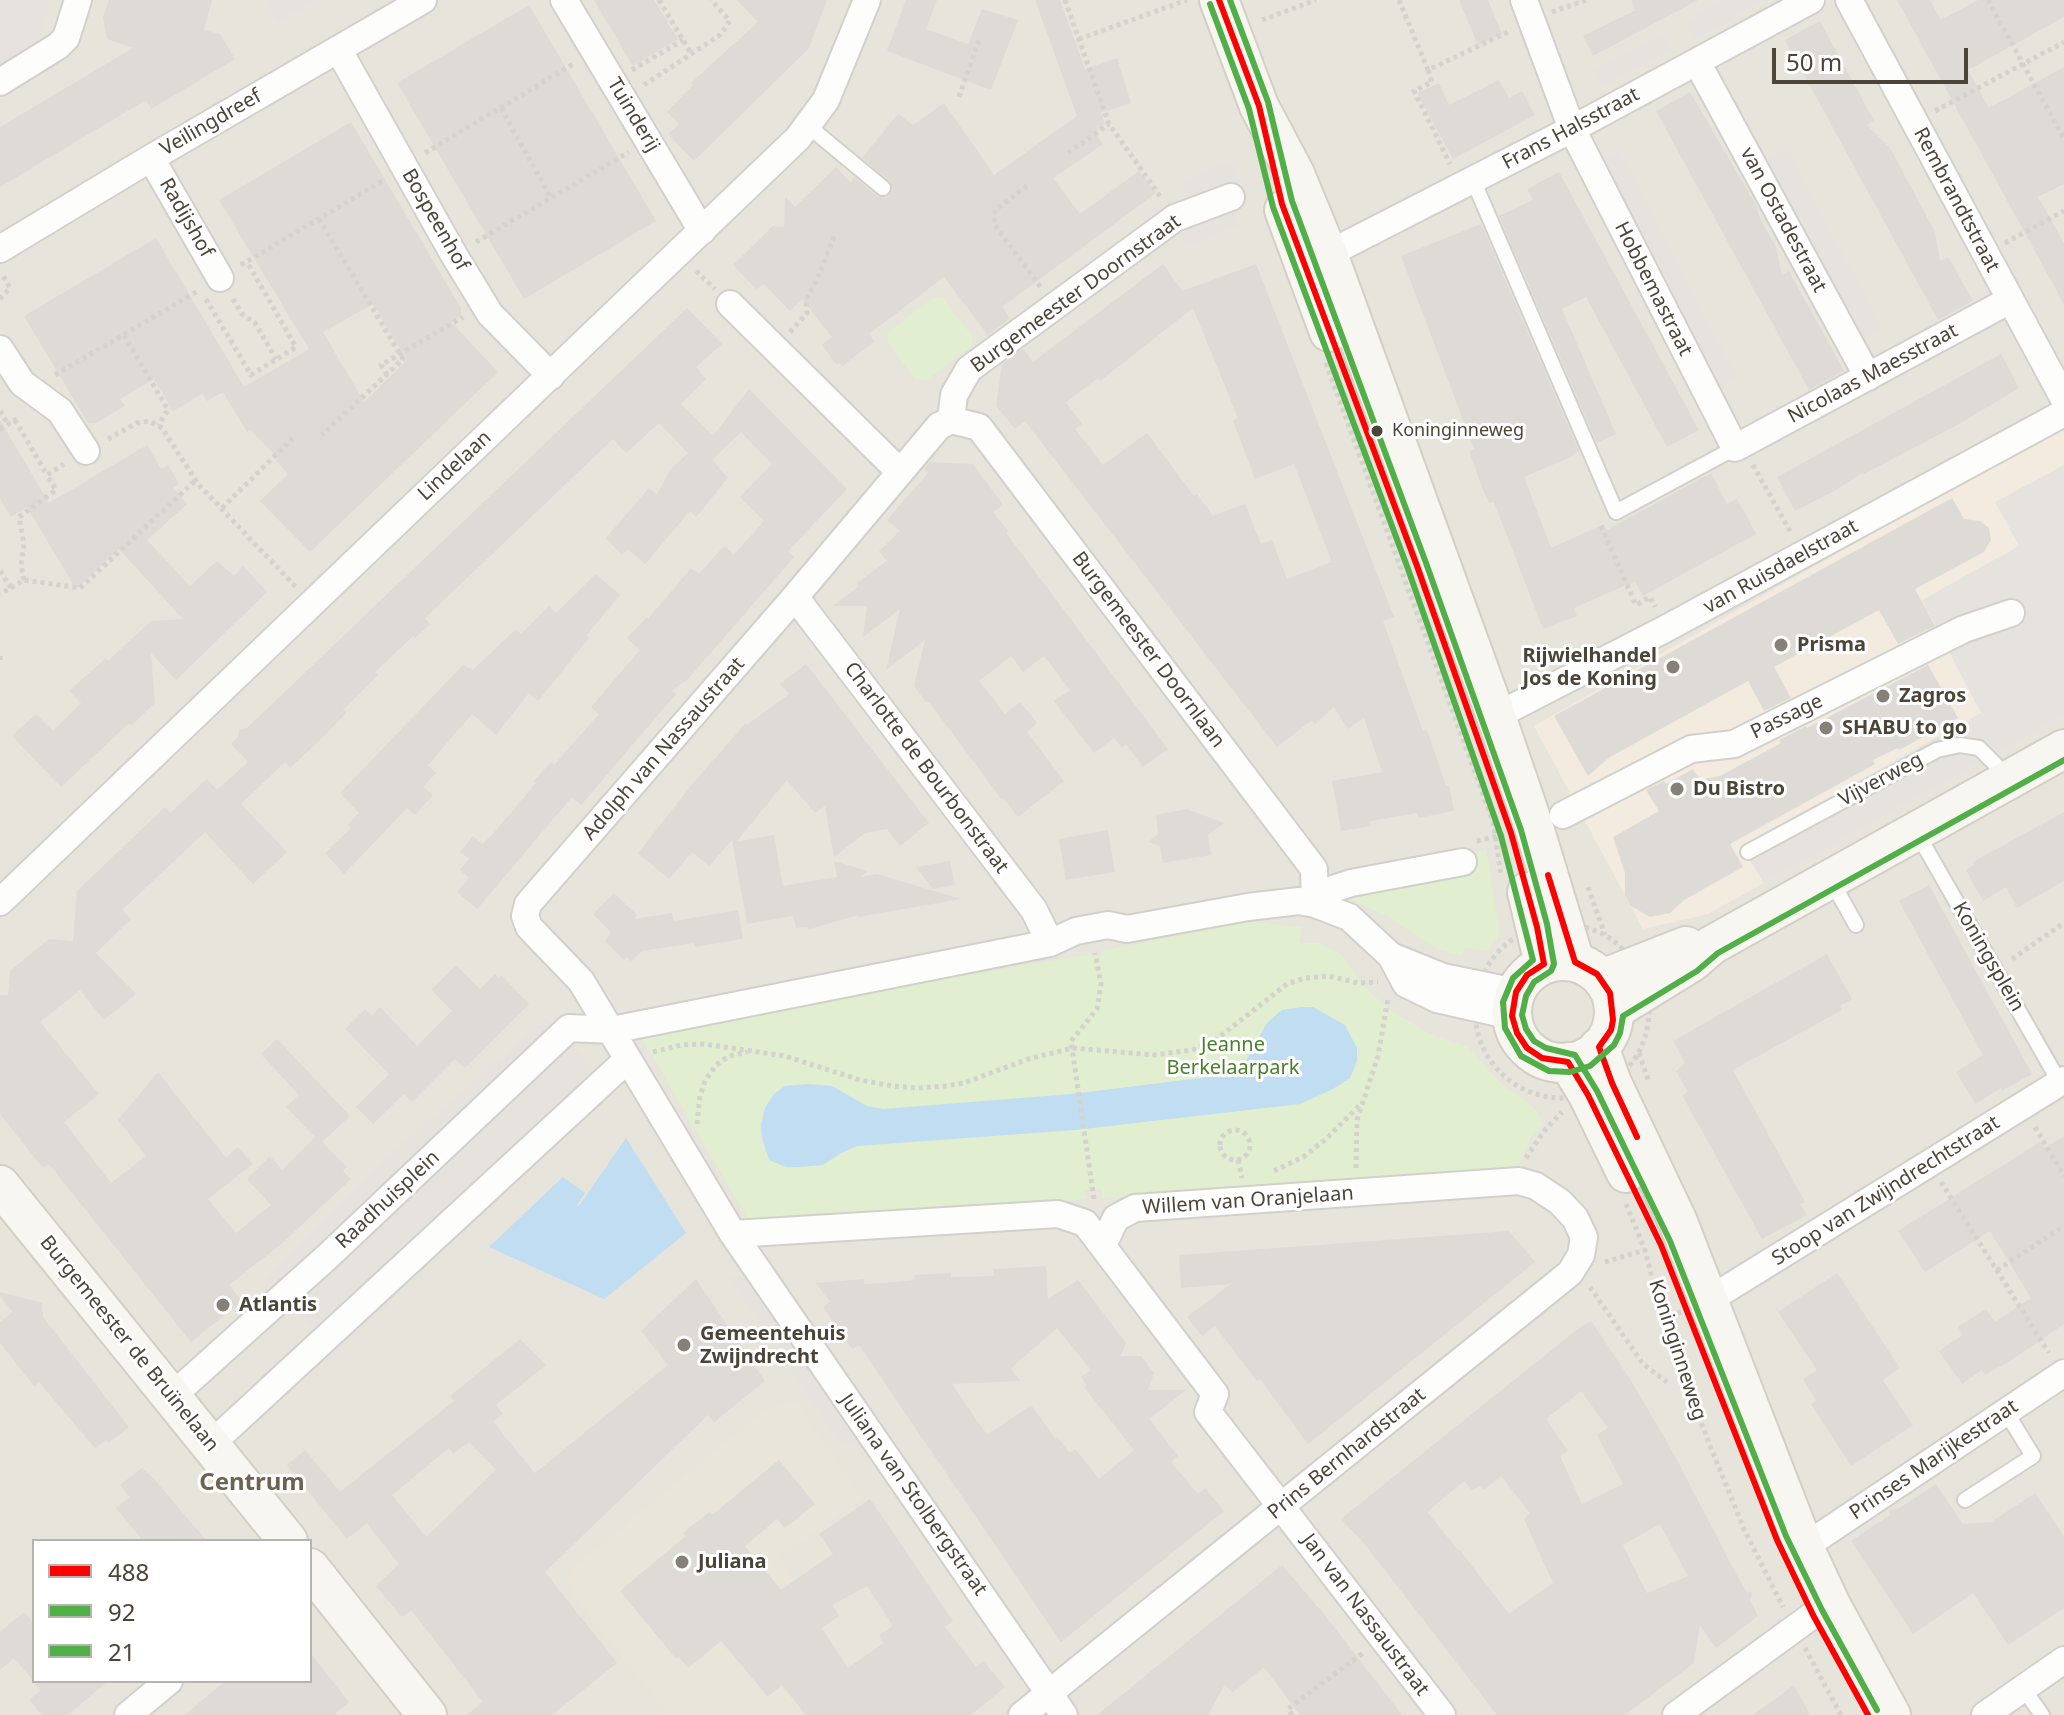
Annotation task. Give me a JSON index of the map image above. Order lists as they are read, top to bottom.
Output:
{
  "streets": {
    "main road": ["Burgemeester de Bruïnelaan", "Koninginneweg"],
    "street": [
      "Tuinderij",
      "Veilingdreef",
      "Frans Halsstraat",
      "Rembrandtstraat",
      "Radijshof",
      "Bospeenhof",
      "van Ostadestraat",
      "Hobbemastraat",
      "Burgemeester Doornstraat",
      "Nicolaas Maesstraat",
      "Lindelaan",
      "van Ruisdaelstraat",
      "Burgemeester Doornlaan",
      "Passage",
      "Adolph van Nassaustraat",
      "Charlotte de Bourbonstraat",
      "Stoop van Zwijndrechtstraat",
      "Raadhuisplein",
      "Willem van Oranjelaan",
      "Prins Bernhardstraat",
      "Prinses Marijkestraat",
      "Juliana van Stolbergstraat",
      "Jan van Nassaustraat"
    ],
    "lane": ["Vijverweg", "Koningsplein"]
  },
  "crossings": [
    ["Tuinderij", "Lindelaan"],
    ["Veilingdreef", "Radijshof"],
    ["Veilingdreef", "Bospeenhof"],
    ["Frans Halsstraat", "van Ostadestraat"],
    ["Frans Halsstraat", "Hobbemastraat"],
    ["Rembrandtstraat", "Nicolaas Maesstraat"],
    ["Bospeenhof", "Lindelaan"],
    ["van Ostadestraat", "Nicolaas Maesstraat"],
    ["Hobbemastraat", "Nicolaas Maesstraat"],
    ["Burgemeester Doornstraat", "Burgemeester Doornlaan"],
    ["Burgemeester Doornstraat", "Adolph van Nassaustraat"],
    ["Burgemeester Doornlaan", "Adolph van Nassaustraat"],
    ["Adolph van Nassaustraat", "Charlotte de Bourbonstraat"],
    ["Adolph van Nassaustraat", "Raadhuisplein"],
    ["Adolph van Nassaustraat", "Juliana van Stolbergstraat"],
    ["Koningsplein", "Stoop van Zwijndrechtstraat"],
    ["Raadhuisplein", "Burgemeester de Bruïnelaan"],
    ["Raadhuisplein", "Juliana van Stolbergstraat"],
    ["Willem van Oranjelaan", "Jan van Nassaustraat"],
    ["Prins Bernhardstraat", "Juliana van Stolbergstraat"],
    ["Prins Bernhardstraat", "Jan van Nassaustraat"]
  ],
  "districts": ["Centrum"],
  "parks": ["Jeanne Berkelaarpark"],
  "places": [
    "Koninginneweg",
    "Prisma",
    "Rijwielhandel Jos de Koning",
    "Zagros",
    "SHABU to go",
    "Du Bistro",
    "Atlantis",
    "Gemeentehuis Zwijndrecht",
    "Juliana"
  ],
  "lines": ["transit line 488", "transit line 21", "transit line 92"],
  "legend": ["488", "92", "21"],
  "scale_bar": "50 m"
}
